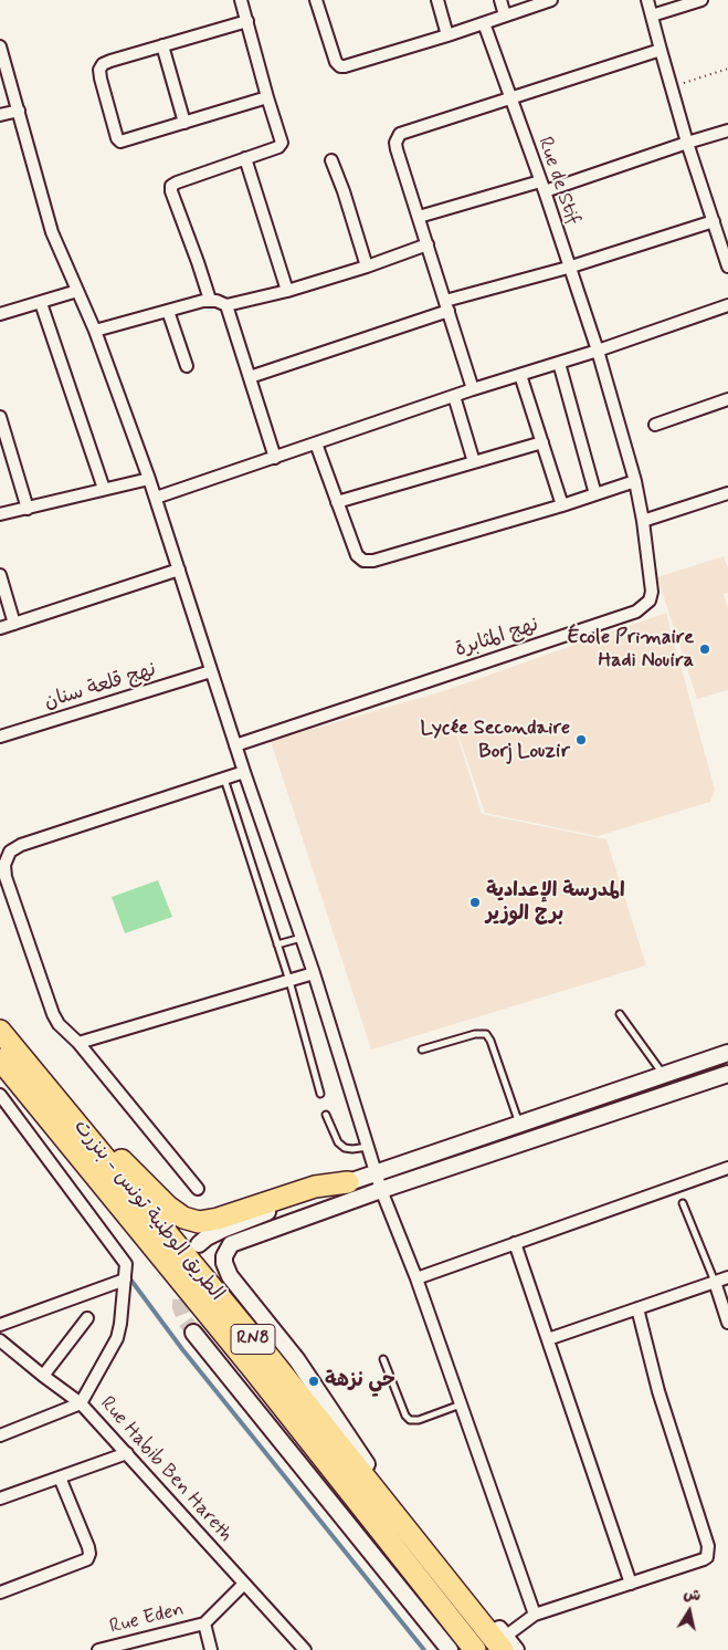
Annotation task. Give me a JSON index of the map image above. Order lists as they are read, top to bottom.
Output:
{
  "streets": {
    "highway": ["الطريق الوطنية تونس - بنزرت", "RN8"],
    "street": [
      "Rue de Stif",
      "نهج المثابرة",
      "نهج قلعة سنان",
      "Rue Habib Ben Hareth",
      "Rue Eden"
    ]
  },
  "crossings": [
    ["Rue de Stif", "نهج المثابرة"],
    ["الطريق الوطنية تونس - بنزرت", "RN8"]
  ],
  "places": [
    "École Primaire Hadi Nouira",
    "Lycée Secondaire Borj Louzir",
    "المدرسة الإعدادية برج الوزير",
    "حي نزهة"
  ],
  "north": "top"
}
